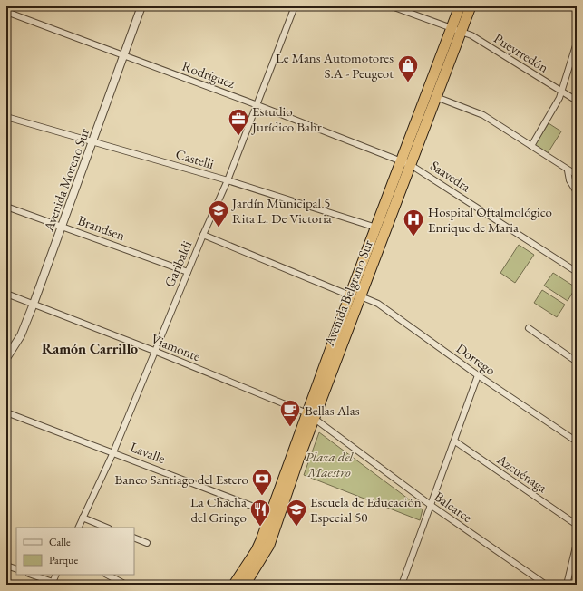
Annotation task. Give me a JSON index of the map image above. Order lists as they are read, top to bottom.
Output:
{
  "streets": {
    "highway": ["Avenida Belgrano Sur"],
    "street": [
      "Pueyrredón",
      "Rodríguez",
      "Castelli",
      "Saavedra",
      "Avenida Moreno Sur",
      "Brandsen",
      "Garibaldi",
      "Viamonte",
      "Dorrego",
      "Lavalle",
      "Azcuénaga",
      "Balcarce"
    ]
  },
  "crossings": [
    ["Pueyrredón", "Avenida Belgrano Sur"],
    ["Rodríguez", "Saavedra"],
    ["Rodríguez", "Avenida Moreno Sur"],
    ["Rodríguez", "Garibaldi"],
    ["Rodríguez", "Avenida Belgrano Sur"],
    ["Castelli", "Avenida Moreno Sur"],
    ["Castelli", "Garibaldi"],
    ["Castelli", "Avenida Belgrano Sur"],
    ["Saavedra", "Avenida Belgrano Sur"],
    ["Avenida Moreno Sur", "Brandsen"],
    ["Avenida Moreno Sur", "Viamonte"],
    ["Brandsen", "Garibaldi"],
    ["Garibaldi", "Viamonte"],
    ["Garibaldi", "Lavalle"],
    ["Avenida Belgrano Sur", "Viamonte"],
    ["Avenida Belgrano Sur", "Dorrego"],
    ["Avenida Belgrano Sur", "Lavalle"],
    ["Avenida Belgrano Sur", "Balcarce"],
    ["Viamonte", "Balcarce"]
  ],
  "districts": ["Ramón Carrillo"],
  "parks": ["Plaza del Maestro"],
  "places": {
    "shop": ["Le Mans Automotores S.A - Peugeot"],
    "office": ["Estudio Jurídico Bahr"],
    "school or university": ["Jardín Municipal 5 Rita L. De Victoria", "Escuela de Educación Especial 50"],
    "hospital": ["Hospital Oftalmológico Enrique de Maria"],
    "cafe": ["Bellas Alas"],
    "bank": ["Banco Santiago del Estero"],
    "restaurant": ["La Chacha del Gringo"]
  },
  "legend": ["Calle", "Parque"]
}
